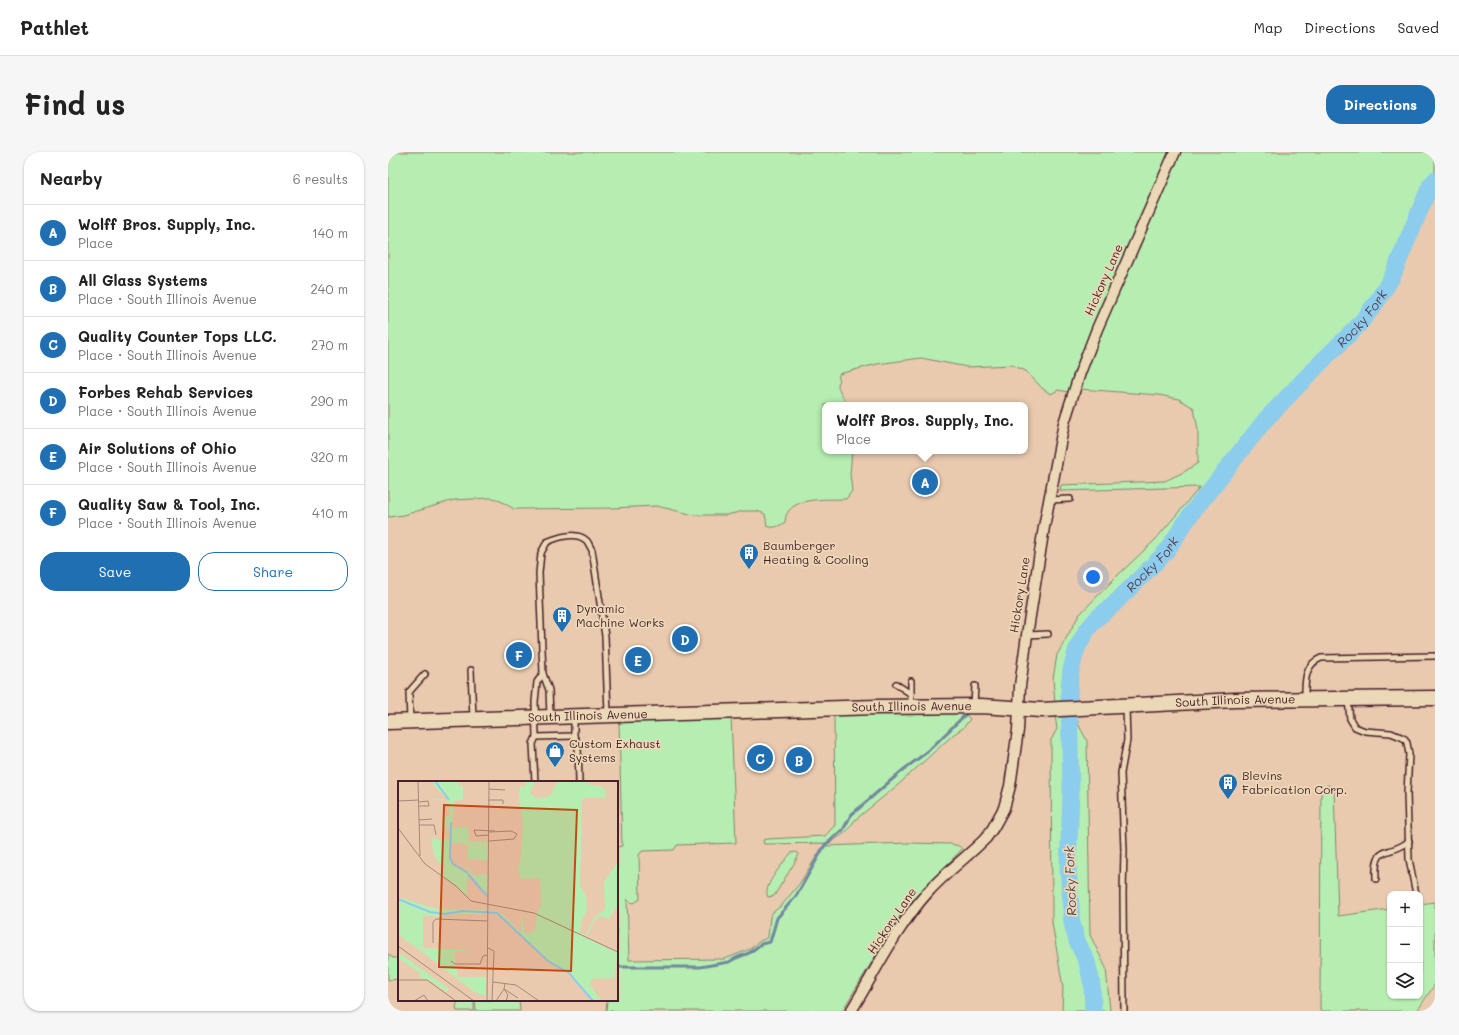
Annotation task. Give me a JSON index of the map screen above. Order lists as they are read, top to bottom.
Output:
{
  "streets": {
    "main road": ["South Illinois Avenue"],
    "street": ["Hickory Lane"]
  },
  "crossings": [
    ["Hickory Lane", "South Illinois Avenue"]
  ],
  "water": ["Rocky Fork"],
  "places": {
    "building": ["Baumberger Heating & Cooling", "Dynamic Machine Works", "Blevins Fabrication Corp."],
    "shop": ["Custom Exhaust Systems"]
  },
  "page": {
    "header": "Pathlet",
    "nav": ["Map", "Directions", "Saved"],
    "buttons": [
      "Directions",
      ["Save", "Share"]
    ],
    "title": "Find us",
    "heading": ["Nearby", "6 results"],
    "list": [
      {
        "mark": "A",
        "name": "Wolff Bros. Supply, Inc.",
        "note": "Place",
        "value": "140 m"
      },
      {
        "mark": "B",
        "name": "All Glass Systems",
        "note": "Place · South Illinois Avenue",
        "value": "240 m"
      },
      {
        "mark": "C",
        "name": "Quality Counter Tops LLC.",
        "note": "Place · South Illinois Avenue",
        "value": "270 m"
      },
      {
        "mark": "D",
        "name": "Forbes Rehab Services",
        "note": "Place · South Illinois Avenue",
        "value": "290 m"
      },
      {
        "mark": "E",
        "name": "Air Solutions of Ohio",
        "note": "Place · South Illinois Avenue",
        "value": "320 m"
      },
      {
        "mark": "F",
        "name": "Quality Saw & Tool, Inc.",
        "note": "Place · South Illinois Avenue",
        "value": "410 m"
      }
    ],
    "popup": ["Wolff Bros. Supply, Inc.", "Place"],
    "pins": [
      "A",
      "D",
      "F",
      "E",
      "C",
      "B"
    ],
    "map_buttons": ["+", "−"]
  }
}
